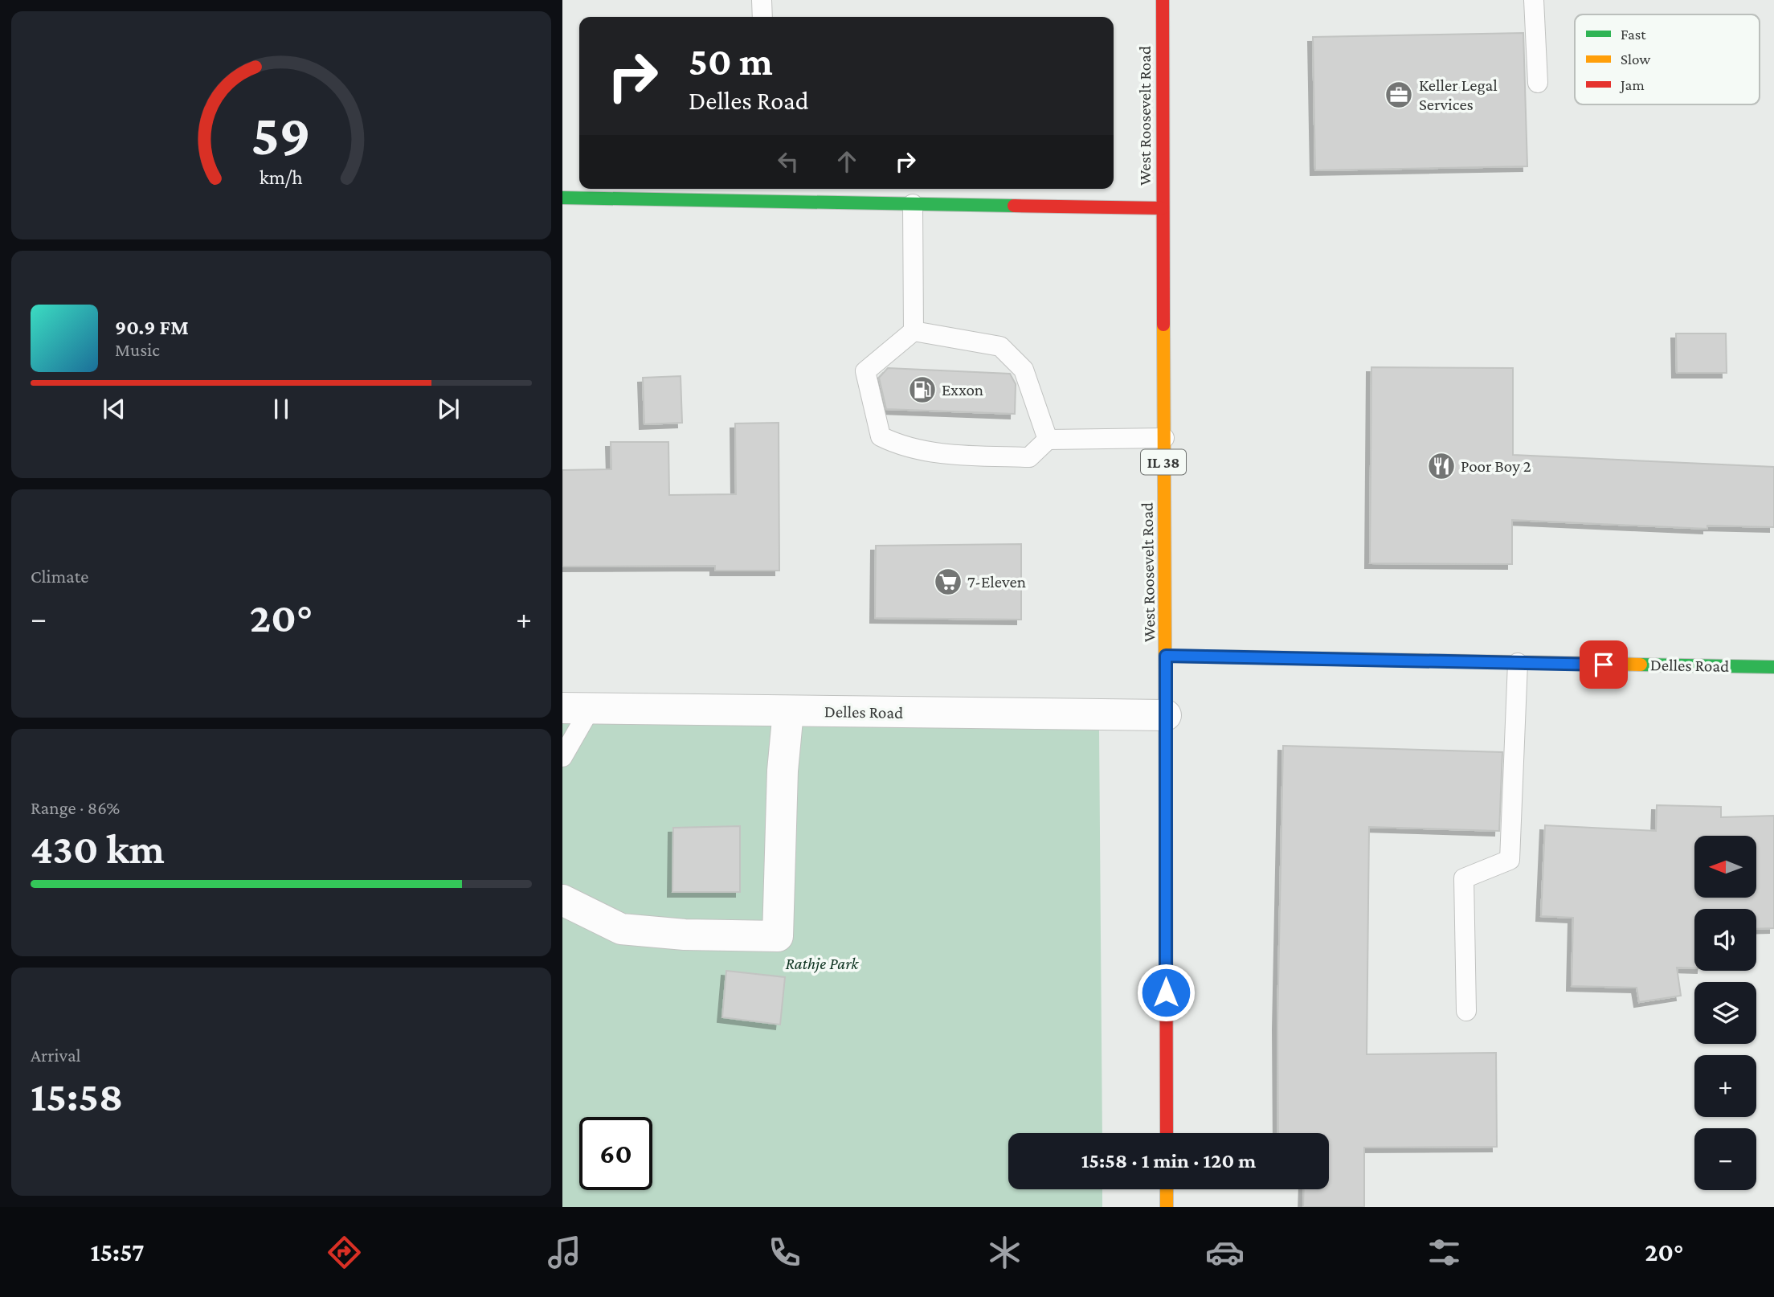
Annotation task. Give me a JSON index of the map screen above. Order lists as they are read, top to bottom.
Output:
{
  "streets": {
    "street": ["West Roosevelt Road", "IL 38", "Delles Road"]
  },
  "crossings": [
    ["West Roosevelt Road", "Delles Road"]
  ],
  "parks": ["Rathje Park"],
  "places": {
    "office": ["Keller Legal Services"],
    "fuel station": ["Exxon"],
    "restaurant": ["Poor Boy 2"],
    "supermarket": ["7-Eleven"]
  },
  "legend": ["Fast", "Slow", "Jam"],
  "north": "left",
  "page": {
    "turn": ["50 m", "Delles Road"],
    "song": ["90.9 FM", "Music"],
    "tile": [
      "Climate",
      ["Range · 86%", "430 km"],
      ["Arrival", "15:58"]
    ],
    "heat": ["−", "20°", "+"],
    "map_buttons": ["+", "−"],
    "limit": "60",
    "trip": "15:58 · 1 min · 120 m",
    "tabs": ["15:57", "20°"],
    "gauge": ["59", "km/h"]
  }
}
